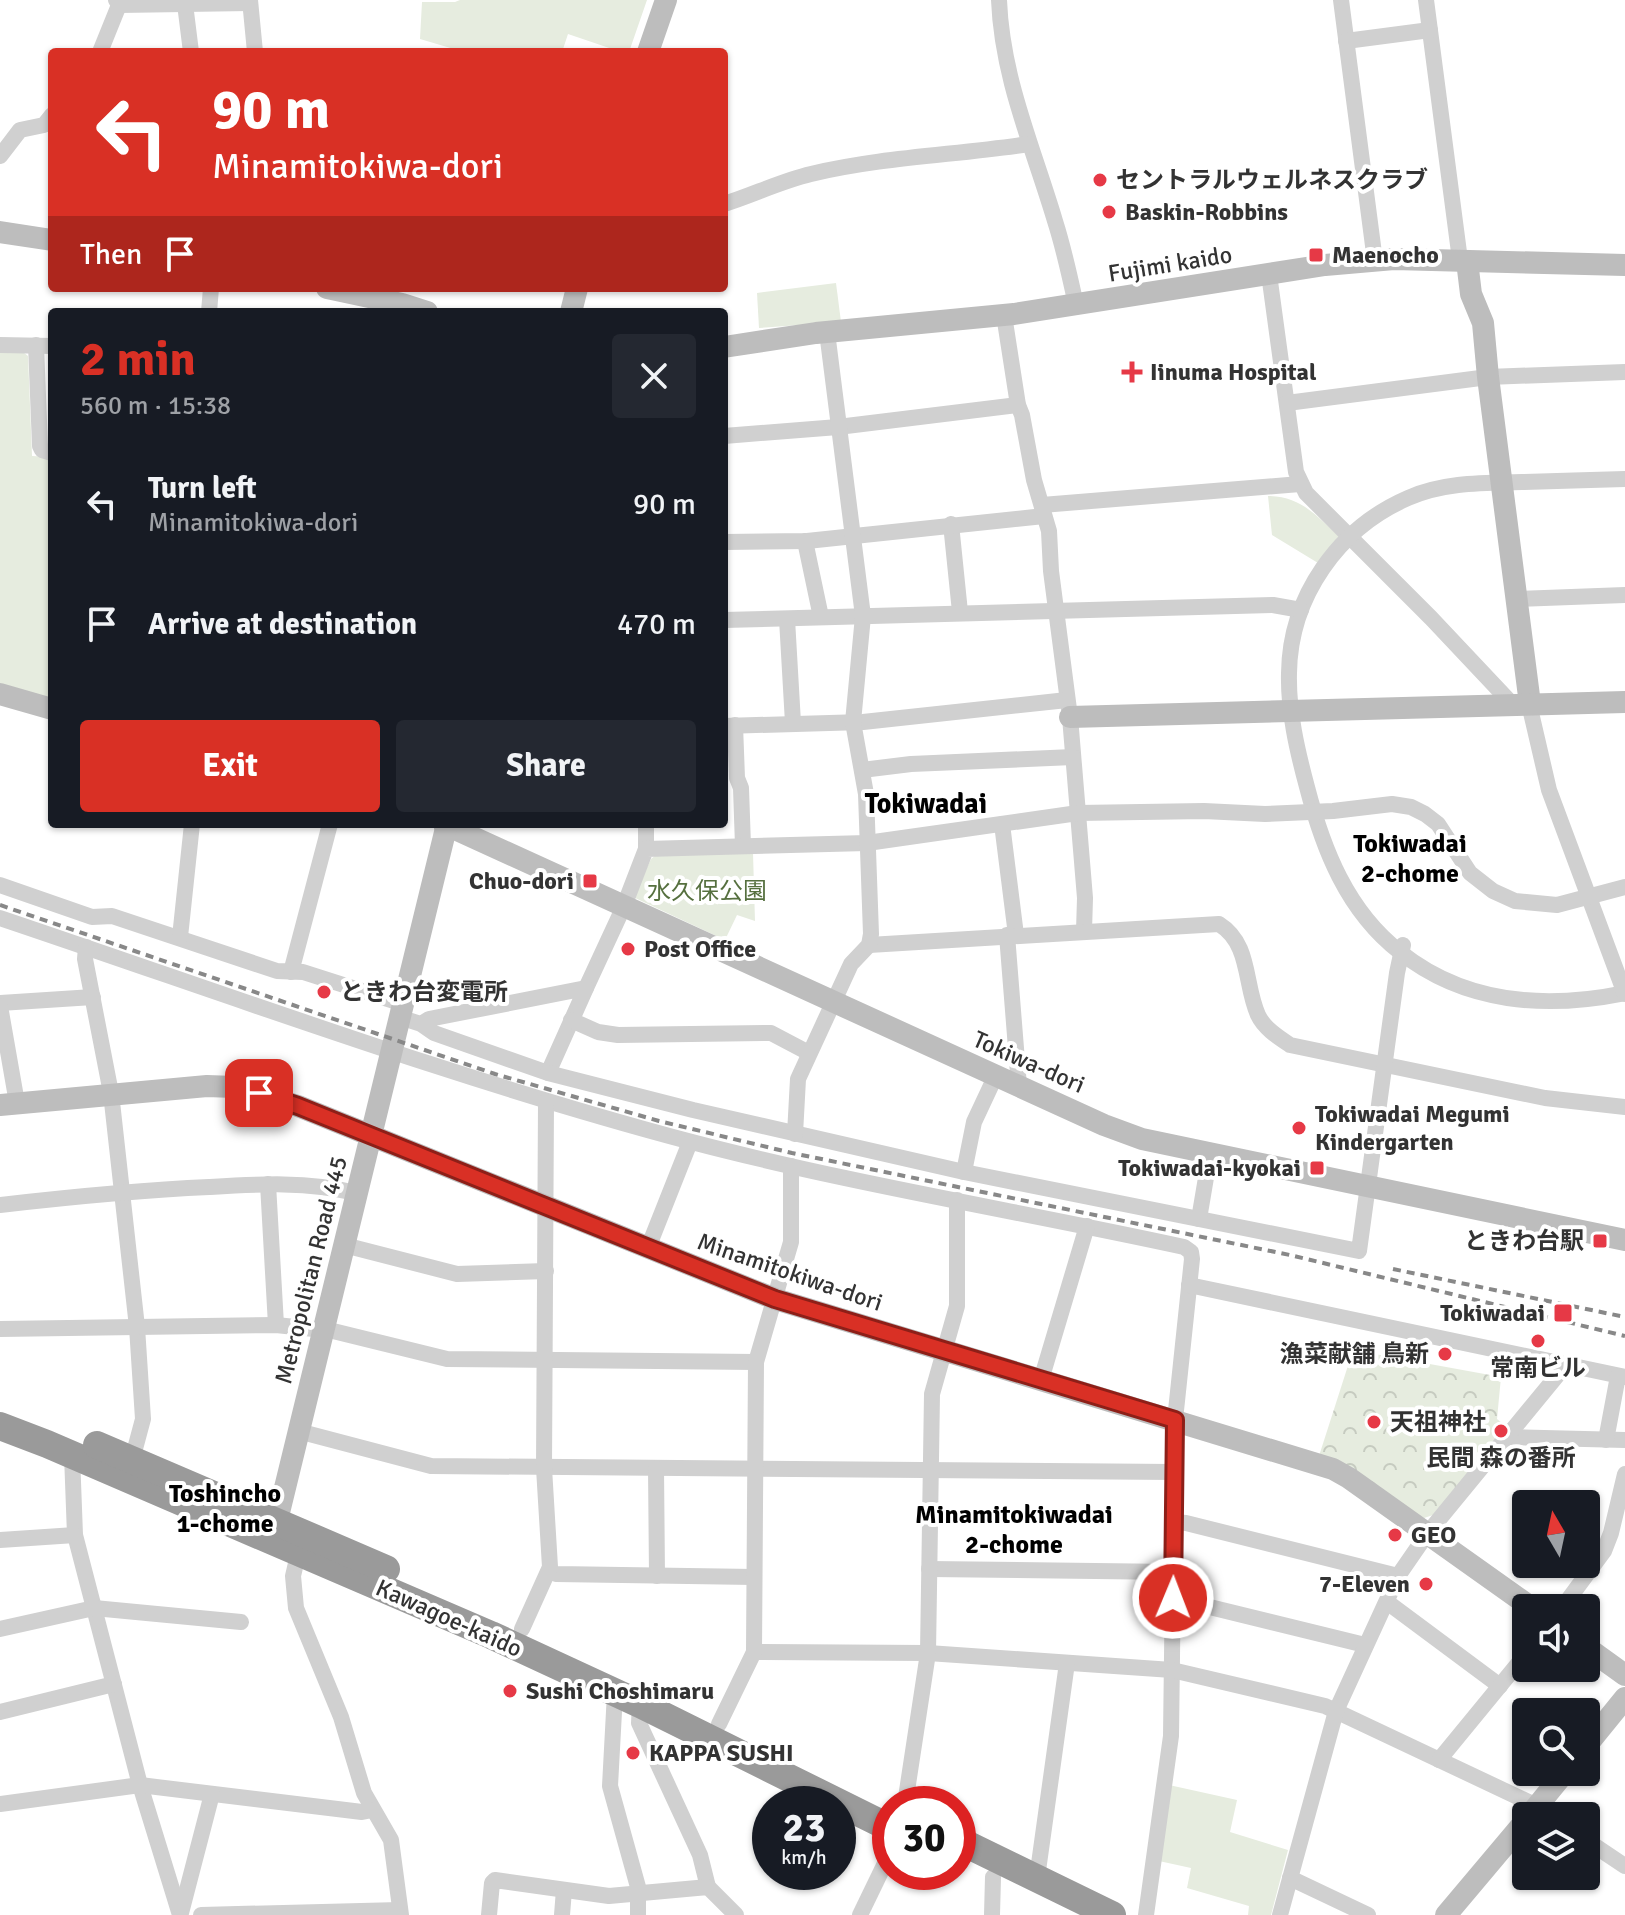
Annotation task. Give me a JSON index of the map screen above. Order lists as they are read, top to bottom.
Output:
{
  "streets": {
    "highway": ["Kawagoe-kaido"],
    "street": [
      "Fujimi kaido",
      "Tokiwa-dori",
      "Metropolitan Road 445",
      "Minamitokiwa-dori"
    ]
  },
  "crossings": [
    ["Metropolitan Road 445", "Minamitokiwa-dori"],
    ["Metropolitan Road 445", "Kawagoe-kaido"]
  ],
  "districts": [
    "Tokiwadai",
    "Tokiwadai 2-chome",
    "Toshincho 1-chome",
    "Minamitokiwadai 2-chome"
  ],
  "parks": ["水久保公園"],
  "places": {
    "other": [
      "セントラルウェルネスクラブ",
      "Baskin-Robbins",
      "Post Office",
      "ときわ台変電所",
      "Tokiwadai Megumi Kindergarten",
      "常南ビル",
      "漁菜献舗 鳥新",
      "天祖神社",
      "民間 森の番所",
      "GEO",
      "7-Eleven",
      "Sushi Choshimaru",
      "KAPPA SUSHI"
    ],
    "transit": [
      "Maenocho",
      "Chuo-dori",
      "Tokiwadai-kyokai",
      "ときわ台駅",
      "Tokiwadai"
    ],
    "health": ["Iinuma Hospital"]
  },
  "north": "top",
  "page": {
    "turn": ["90 m", "Minamitokiwa-dori"],
    "then": "Then",
    "heading": ["2 min", "560 m · 15:38"],
    "list": [
      {
        "name": "Turn left",
        "note": "Minamitokiwa-dori",
        "value": "90 m"
      },
      {
        "name": "Arrive at destination",
        "value": "470 m"
      }
    ],
    "buttons": ["Exit", "Share"],
    "speed": "23 km/h",
    "limit": "30"
  }
}
